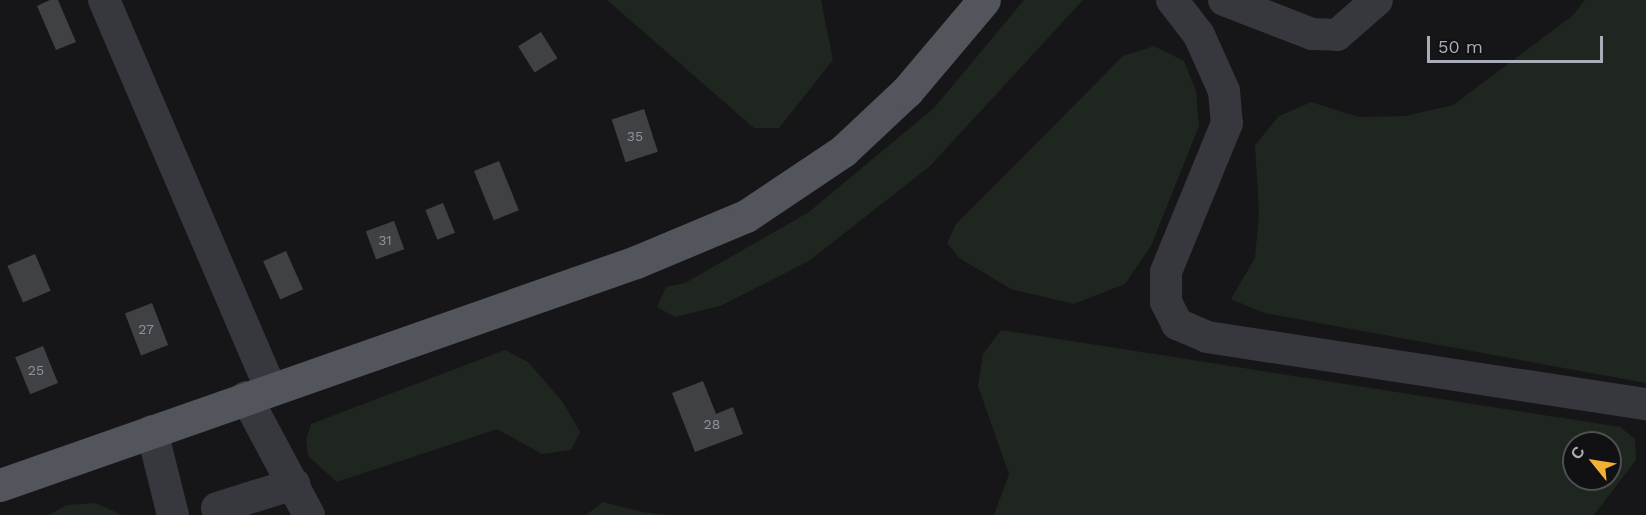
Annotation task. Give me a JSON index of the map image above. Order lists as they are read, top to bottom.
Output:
{
  "house_numbers": [
    "35",
    "31",
    "27",
    "25",
    "28"
  ],
  "scale_bar": "50 m",
  "north": "top left"
}
